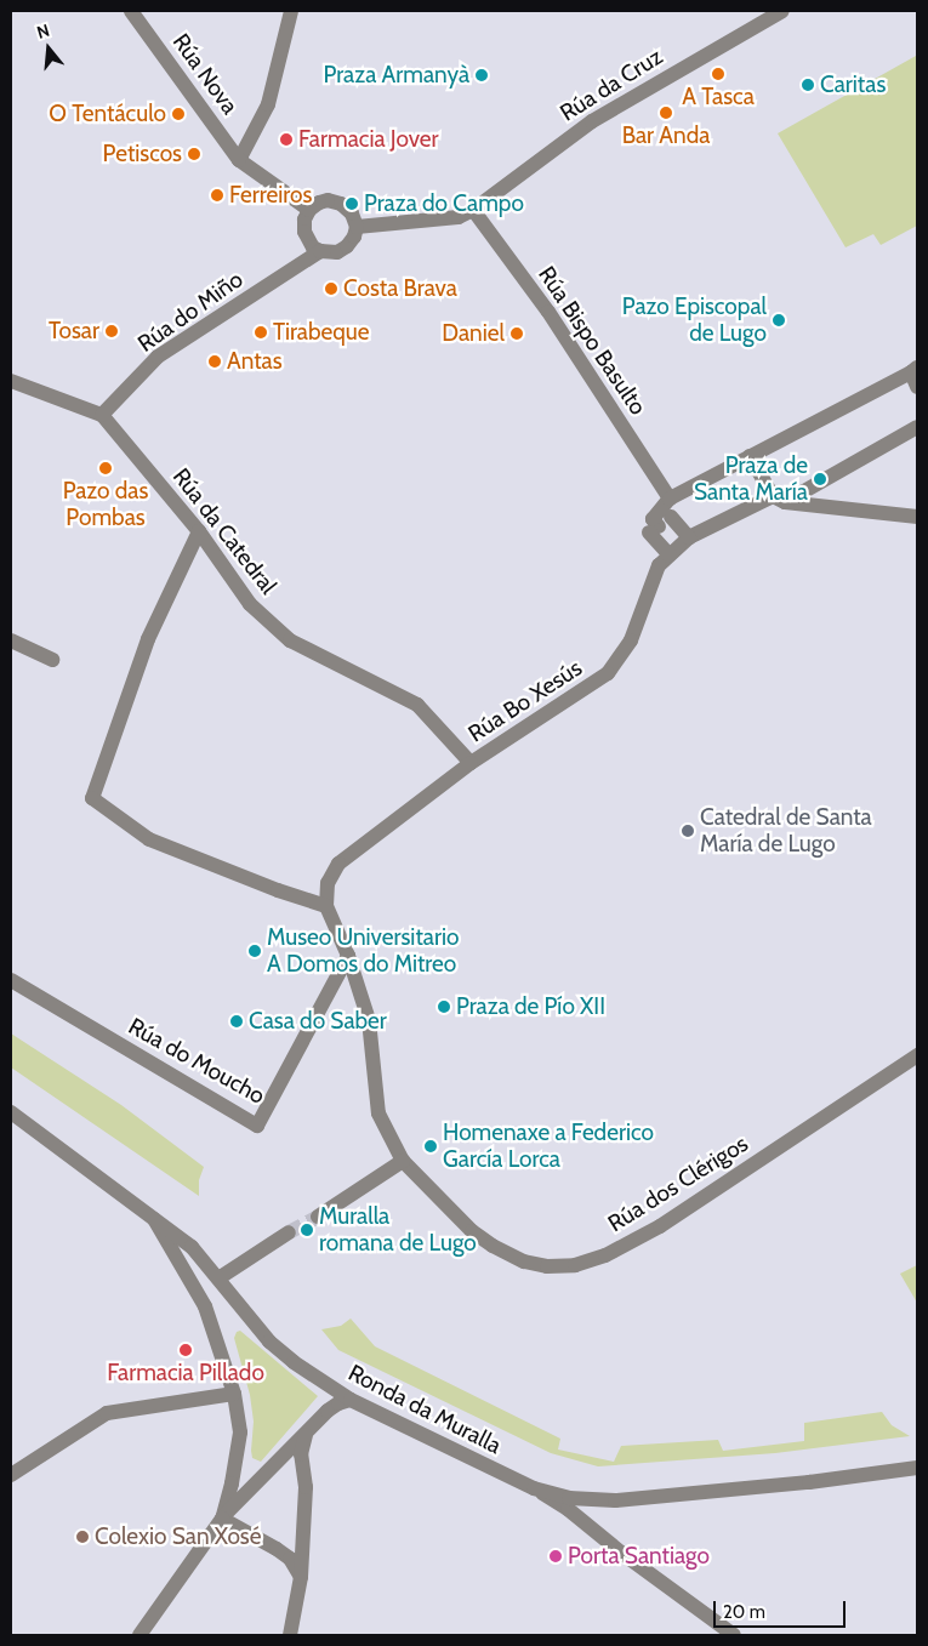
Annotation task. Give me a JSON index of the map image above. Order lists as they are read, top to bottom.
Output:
{
  "streets": {
    "street": [
      "Rúa Nova",
      "Rúa da Cruz",
      "Rúa do Miño",
      "Rúa Bispo Basulto",
      "Rúa da Catedral",
      "Rúa Bo Xesús",
      "Rúa do Moucho",
      "Rúa dos Clérigos",
      "Ronda da Muralla"
    ]
  },
  "crossings": [
    ["Rúa da Cruz", "Rúa Bispo Basulto"],
    ["Rúa do Miño", "Rúa da Catedral"],
    ["Rúa da Catedral", "Rúa Bo Xesús"]
  ],
  "places": [
    "A Tasca",
    "Praza Armanyà",
    "Caritas",
    "Bar Anda",
    "O Tentáculo",
    "Farmacia Jover",
    "Petiscos",
    "Ferreiros",
    "Praza do Campo",
    "Costa Brava",
    "Pazo Episcopal de Lugo",
    "Tosar",
    "Tirabeque",
    "Daniel",
    "Antas",
    "Pazo das Pombas",
    "Praza de Santa María",
    "Catedral de Santa María de Lugo",
    "Museo Universitario A Domos do Mitreo",
    "Praza de Pío XII",
    "Casa do Saber",
    "Homenaxe a Federico García Lorca",
    "Muralla romana de Lugo",
    "Farmacia Pillado",
    "Colexio San Xosé",
    "Porta Santiago"
  ],
  "scale_bar": "20 m",
  "north": "top"
}
